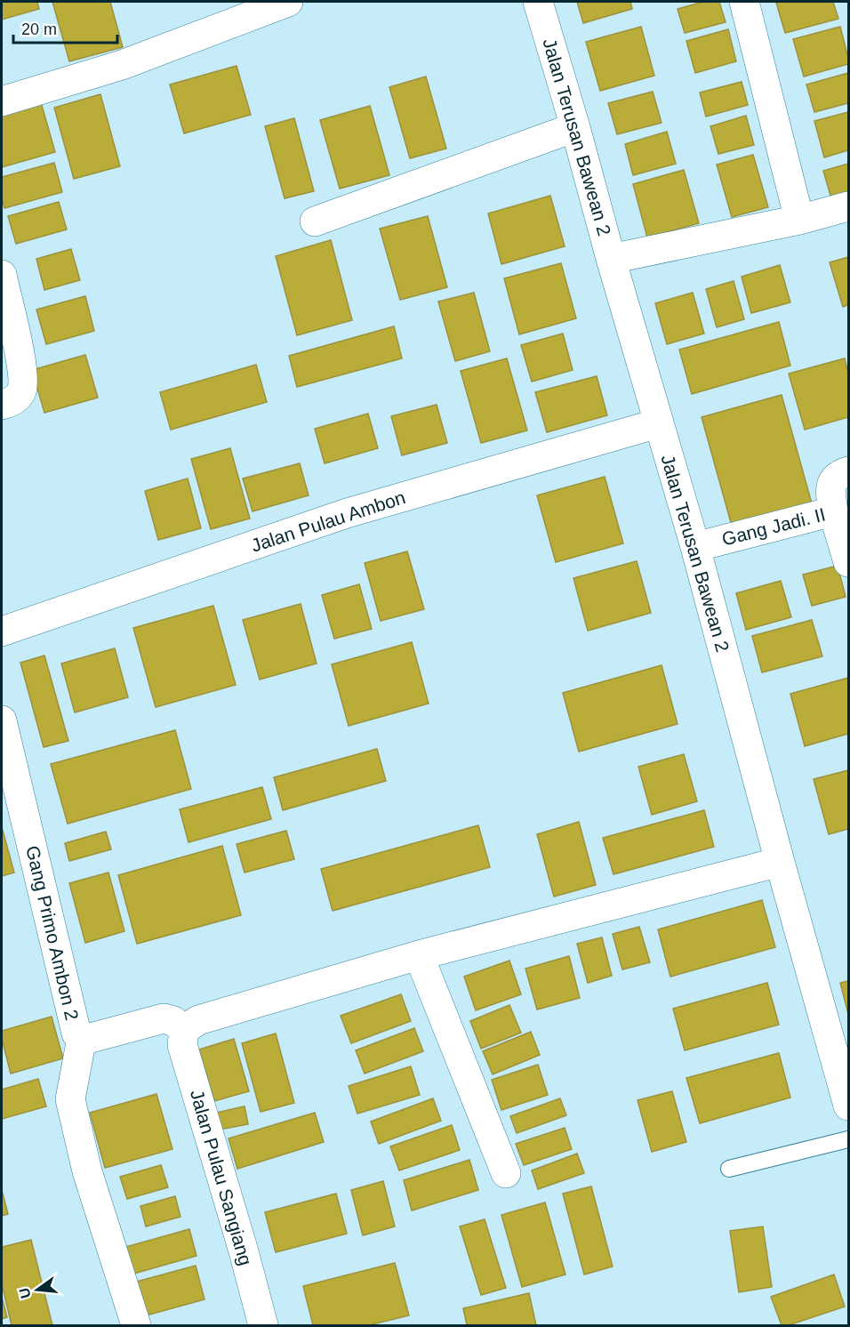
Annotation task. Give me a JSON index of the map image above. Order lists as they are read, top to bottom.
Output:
{
  "streets": {
    "street": [
      "Jalan Terusan Bawean 2",
      "Jalan Pulau Ambon",
      "Gang Jadi. II",
      "Gang Primo Ambon 2",
      "Jalan Pulau Sangiang"
    ]
  },
  "crossings": [
    ["Jalan Terusan Bawean 2", "Jalan Pulau Ambon"],
    ["Jalan Terusan Bawean 2", "Gang Jadi. II"],
    ["Gang Primo Ambon 2", "Jalan Pulau Sangiang"]
  ],
  "scale_bar": "20 m",
  "north": "left"
}
